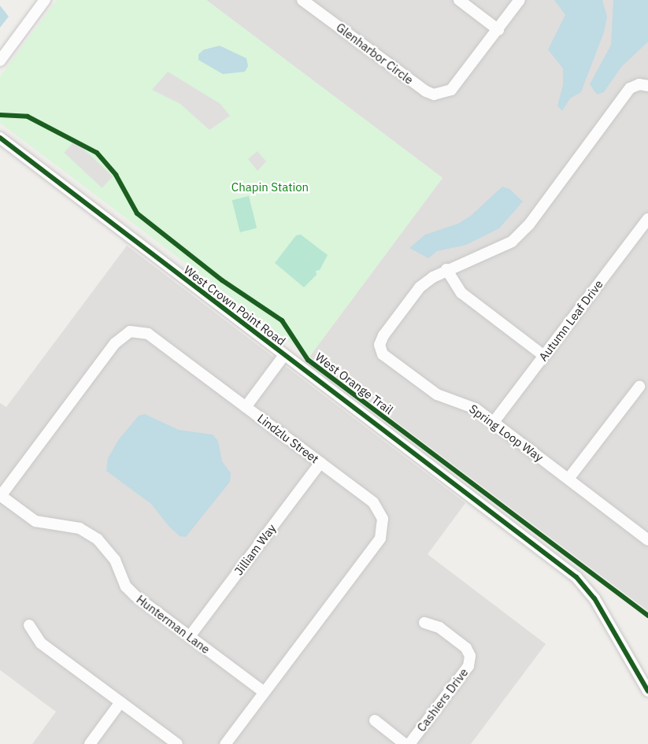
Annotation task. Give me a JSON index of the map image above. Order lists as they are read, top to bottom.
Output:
{
  "streets": {
    "street": [
      "Glenharbor Circle",
      "West Crown Point Road",
      "Autumn Leaf Drive",
      "Spring Loop Way",
      "Lindzlu Street",
      "Jilliam Way",
      "Hunterman Lane",
      "Cashiers Drive"
    ],
    "cycle path": ["West Orange Trail"]
  },
  "crossings": [
    ["Autumn Leaf Drive", "Spring Loop Way"],
    ["Lindzlu Street", "Jilliam Way"],
    ["Lindzlu Street", "Hunterman Lane"],
    ["Jilliam Way", "Hunterman Lane"]
  ],
  "parks": ["Chapin Station"]
}
